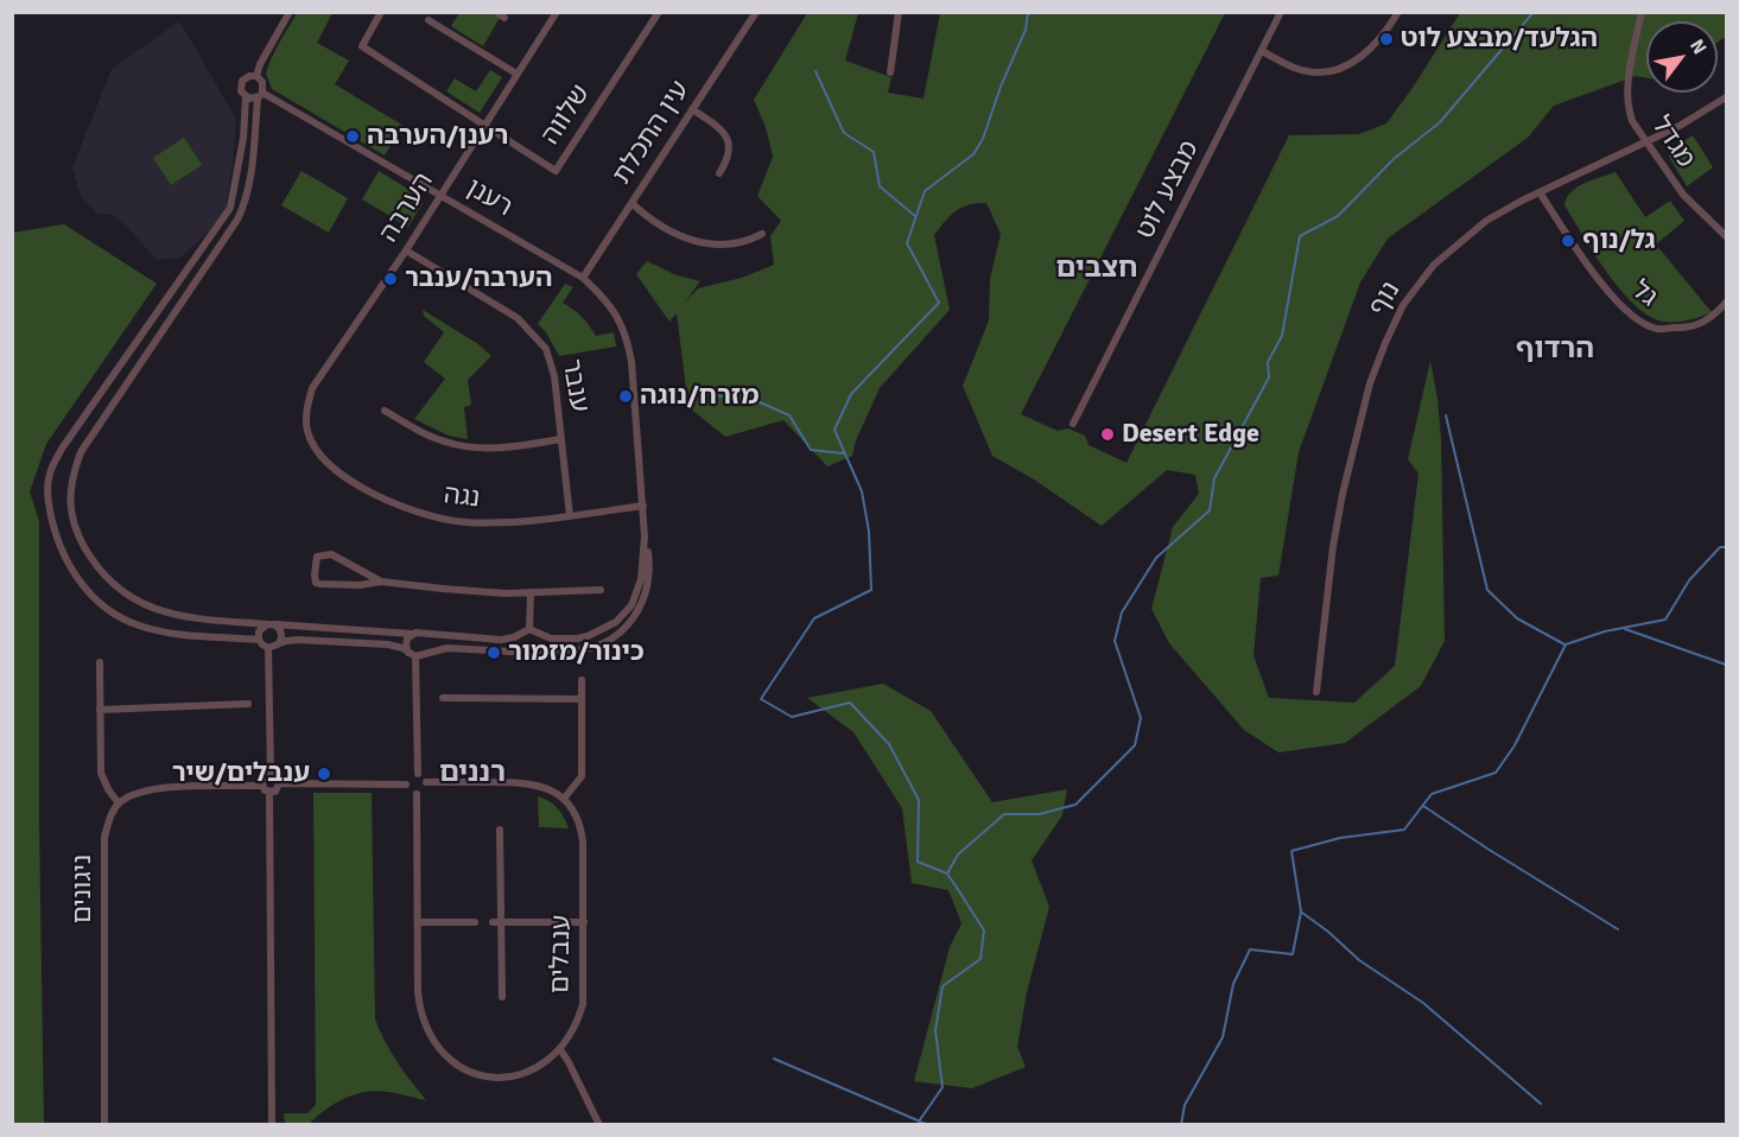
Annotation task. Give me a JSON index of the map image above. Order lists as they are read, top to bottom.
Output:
{
  "streets": {
    "street": [
      "שלווה",
      "עין התכלת",
      "מגדל",
      "מבצע לוט",
      "רענן",
      "הערבה",
      "גל",
      "נוף",
      "ענבר",
      "נגה",
      "ניגונים",
      "ענבלים"
    ]
  },
  "crossings": [
    ["שלווה", "הערבה"],
    ["עין התכלת", "רענן"],
    ["מגדל", "נוף"],
    ["רענן", "הערבה"],
    ["רענן", "נגה"],
    ["הערבה", "ענבר"],
    ["הערבה", "נגה"],
    ["גל", "נוף"],
    ["ענבר", "נגה"]
  ],
  "districts": ["חצבים", "הרדוף", "רננים"],
  "places": [
    "הגלעד/מבצע לוט",
    "רענן/הערבה",
    "גל/נוף",
    "הערבה/ענבר",
    "מזרח/נוגה",
    "Desert Edge",
    "כינור/מזמור",
    "ענבלים/שיר"
  ],
  "north": "top right"
}
